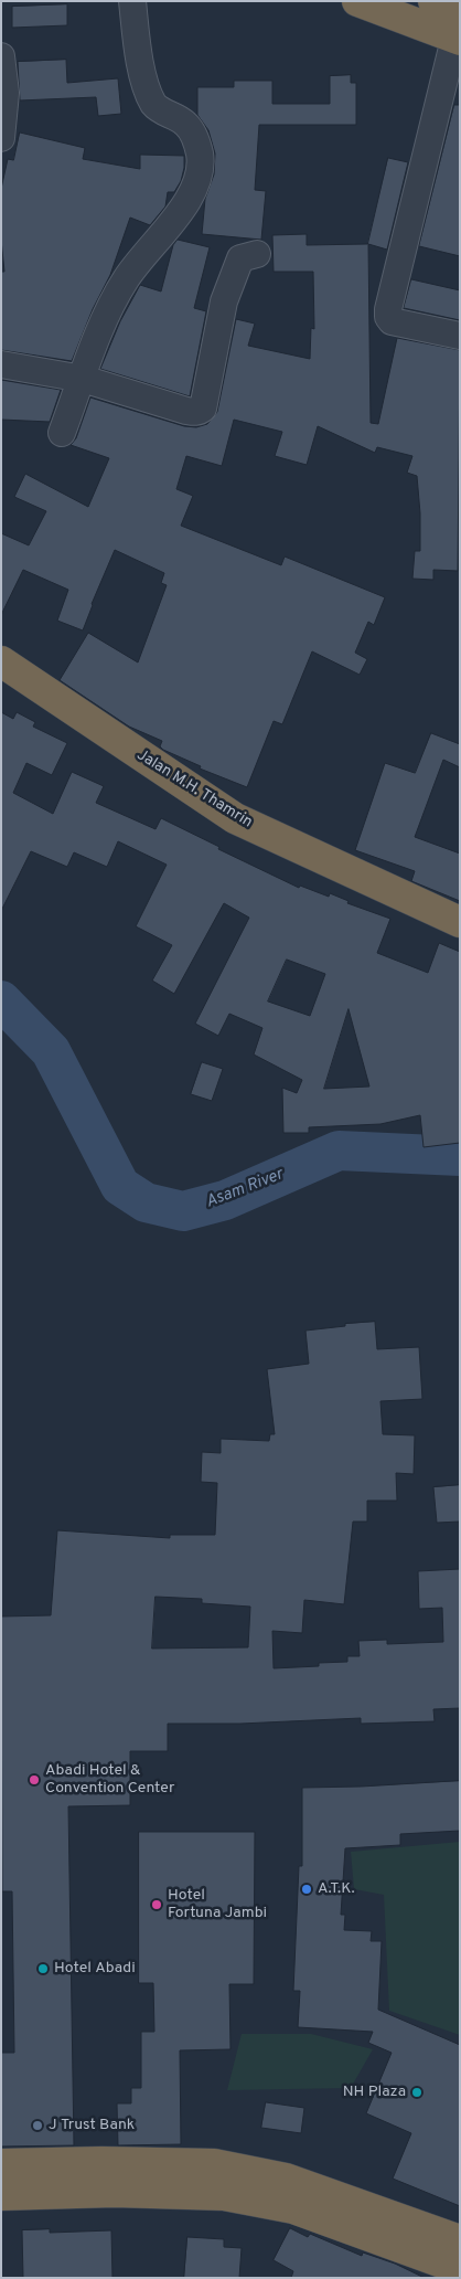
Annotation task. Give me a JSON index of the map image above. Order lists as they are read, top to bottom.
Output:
{
  "streets": {
    "highway": ["Jalan M.H. Thamrin"]
  },
  "water": ["Asam River"],
  "places": [
    "Abadi Hotel & Convention Center",
    "A.T.K.",
    "Hotel Fortuna Jambi",
    "Hotel Abadi",
    "NH Plaza",
    "J Trust Bank"
  ]
}
